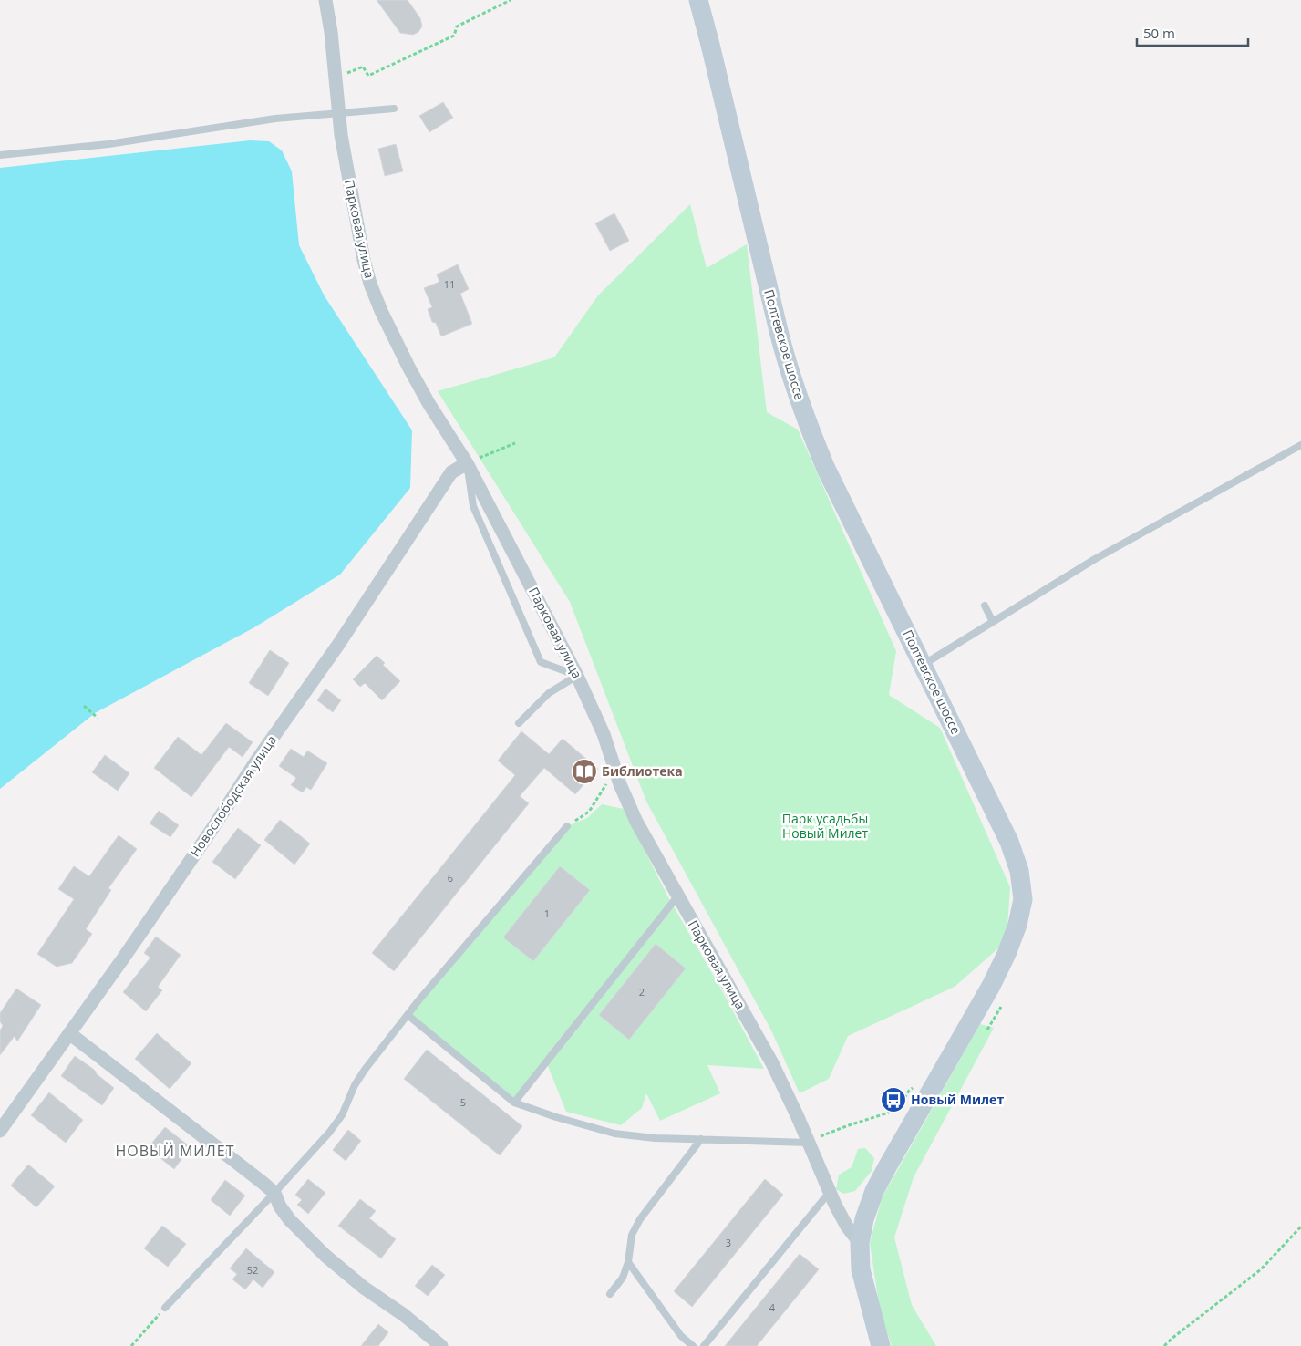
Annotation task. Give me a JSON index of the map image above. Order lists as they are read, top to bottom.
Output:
{
  "streets": {
    "street": ["Парковая улица", "Полтевское шоссе", "Новослободская улица"]
  },
  "crossings": [
    ["Парковая улица", "Полтевское шоссе"],
    ["Парковая улица", "Новослободская улица"]
  ],
  "districts": ["НОВЫЙ МИЛЕТ"],
  "parks": ["Парк усадьбы Новый Милет"],
  "places": {
    "library": ["Библиотека"],
    "bus stop": ["Новый Милет"]
  },
  "house_numbers": [
    "11",
    "6",
    "1",
    "2",
    "5",
    "3",
    "52",
    "4"
  ],
  "scale_bar": "50 m"
}
